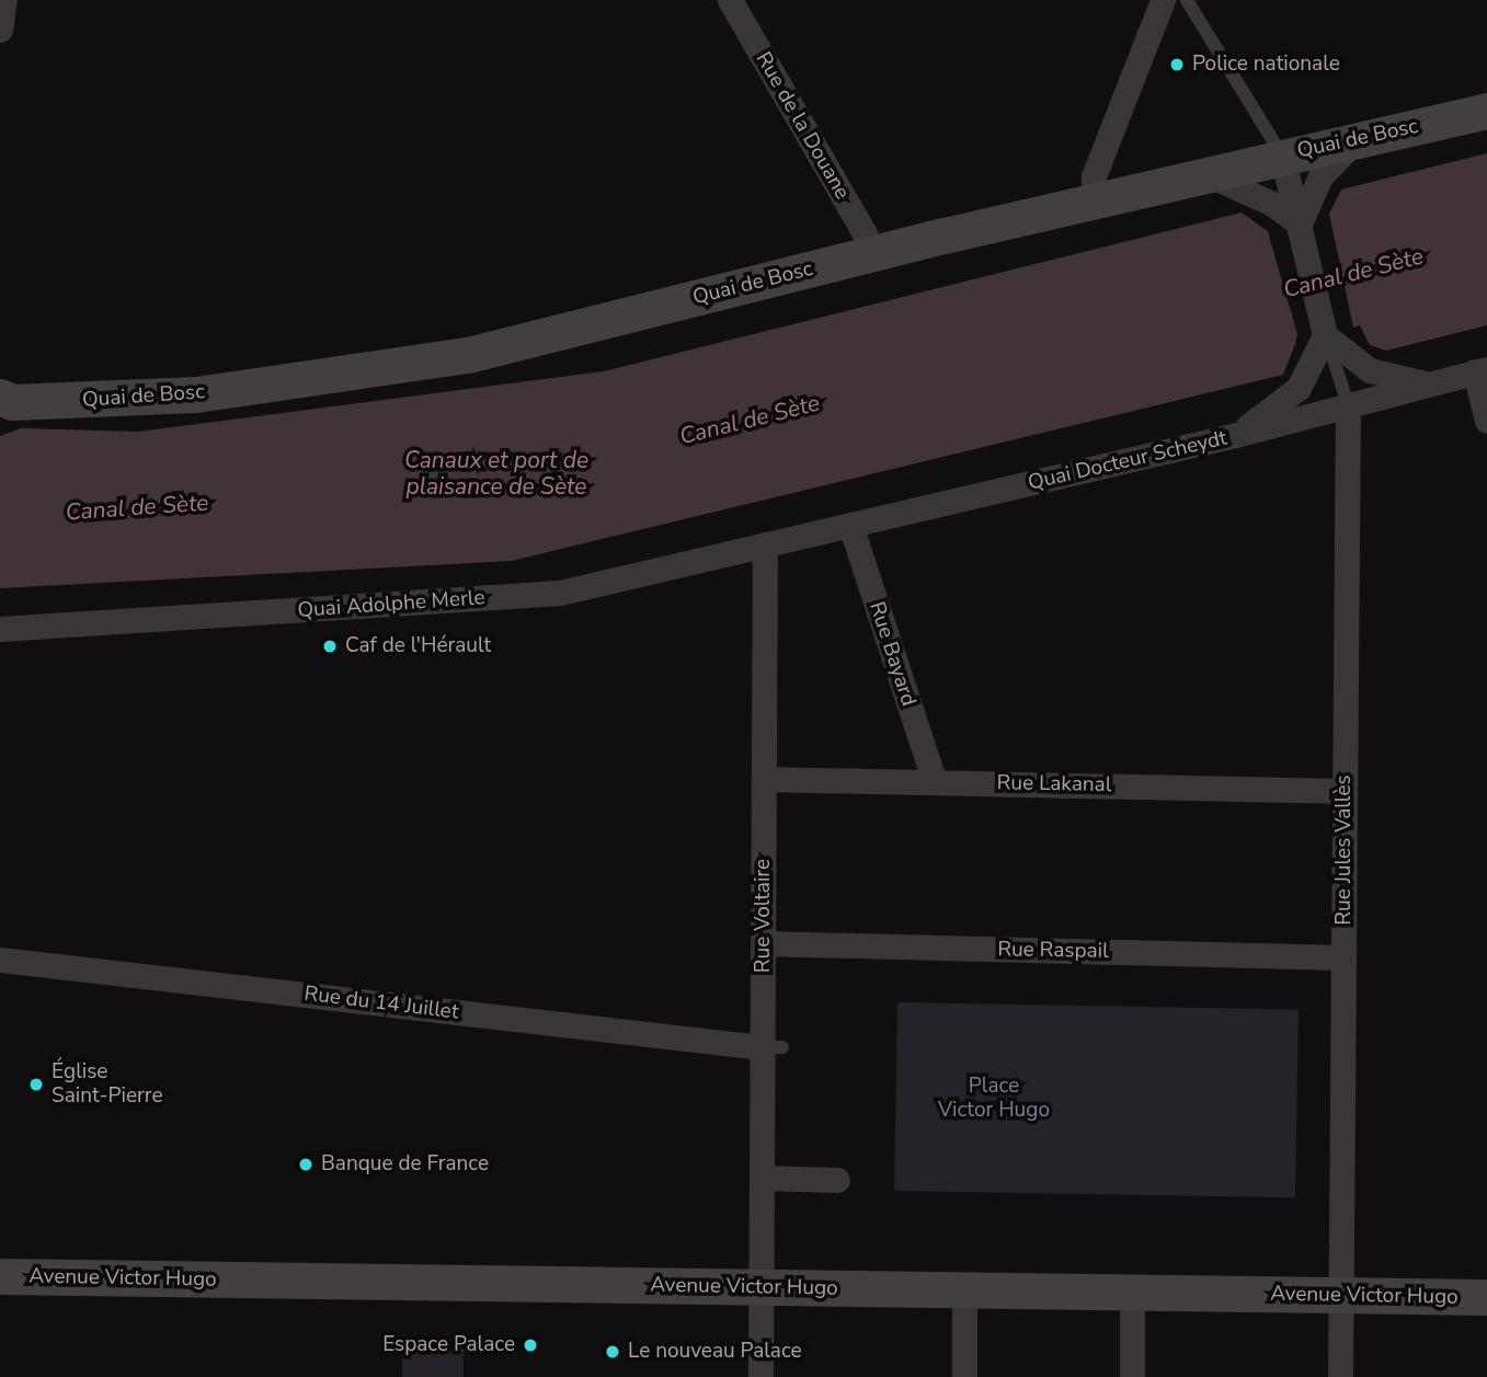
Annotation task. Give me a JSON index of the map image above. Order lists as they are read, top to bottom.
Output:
{
  "streets": {
    "street": [
      "Rue de la Douane",
      "Quai de Bosc",
      "Quai Docteur Scheydt",
      "Quai Adolphe Merle",
      "Rue Bayard",
      "Rue Lakanal",
      "Rue Jules Vallès",
      "Rue Voltaire",
      "Rue Raspail",
      "Rue du 14 Juillet",
      "Avenue Victor Hugo"
    ]
  },
  "crossings": [
    ["Rue de la Douane", "Quai de Bosc"],
    ["Quai Docteur Scheydt", "Quai Adolphe Merle"],
    ["Quai Docteur Scheydt", "Rue Bayard"],
    ["Quai Docteur Scheydt", "Rue Jules Vallès"],
    ["Quai Docteur Scheydt", "Rue Voltaire"],
    ["Quai Adolphe Merle", "Rue Voltaire"],
    ["Rue Bayard", "Rue Lakanal"],
    ["Rue Lakanal", "Rue Jules Vallès"],
    ["Rue Lakanal", "Rue Voltaire"],
    ["Rue Jules Vallès", "Rue Raspail"],
    ["Rue Jules Vallès", "Avenue Victor Hugo"],
    ["Rue Voltaire", "Rue Raspail"],
    ["Rue Voltaire", "Rue du 14 Juillet"],
    ["Rue Voltaire", "Avenue Victor Hugo"]
  ],
  "water": ["Canal de Sète", "Canaux et port de plaisance de Sète"],
  "parks": ["Place Victor Hugo"],
  "places": [
    "Police nationale",
    "Caf de l'Hérault",
    "Église Saint-Pierre",
    "Banque de France",
    "Espace Palace",
    "Le nouveau Palace"
  ]
}
